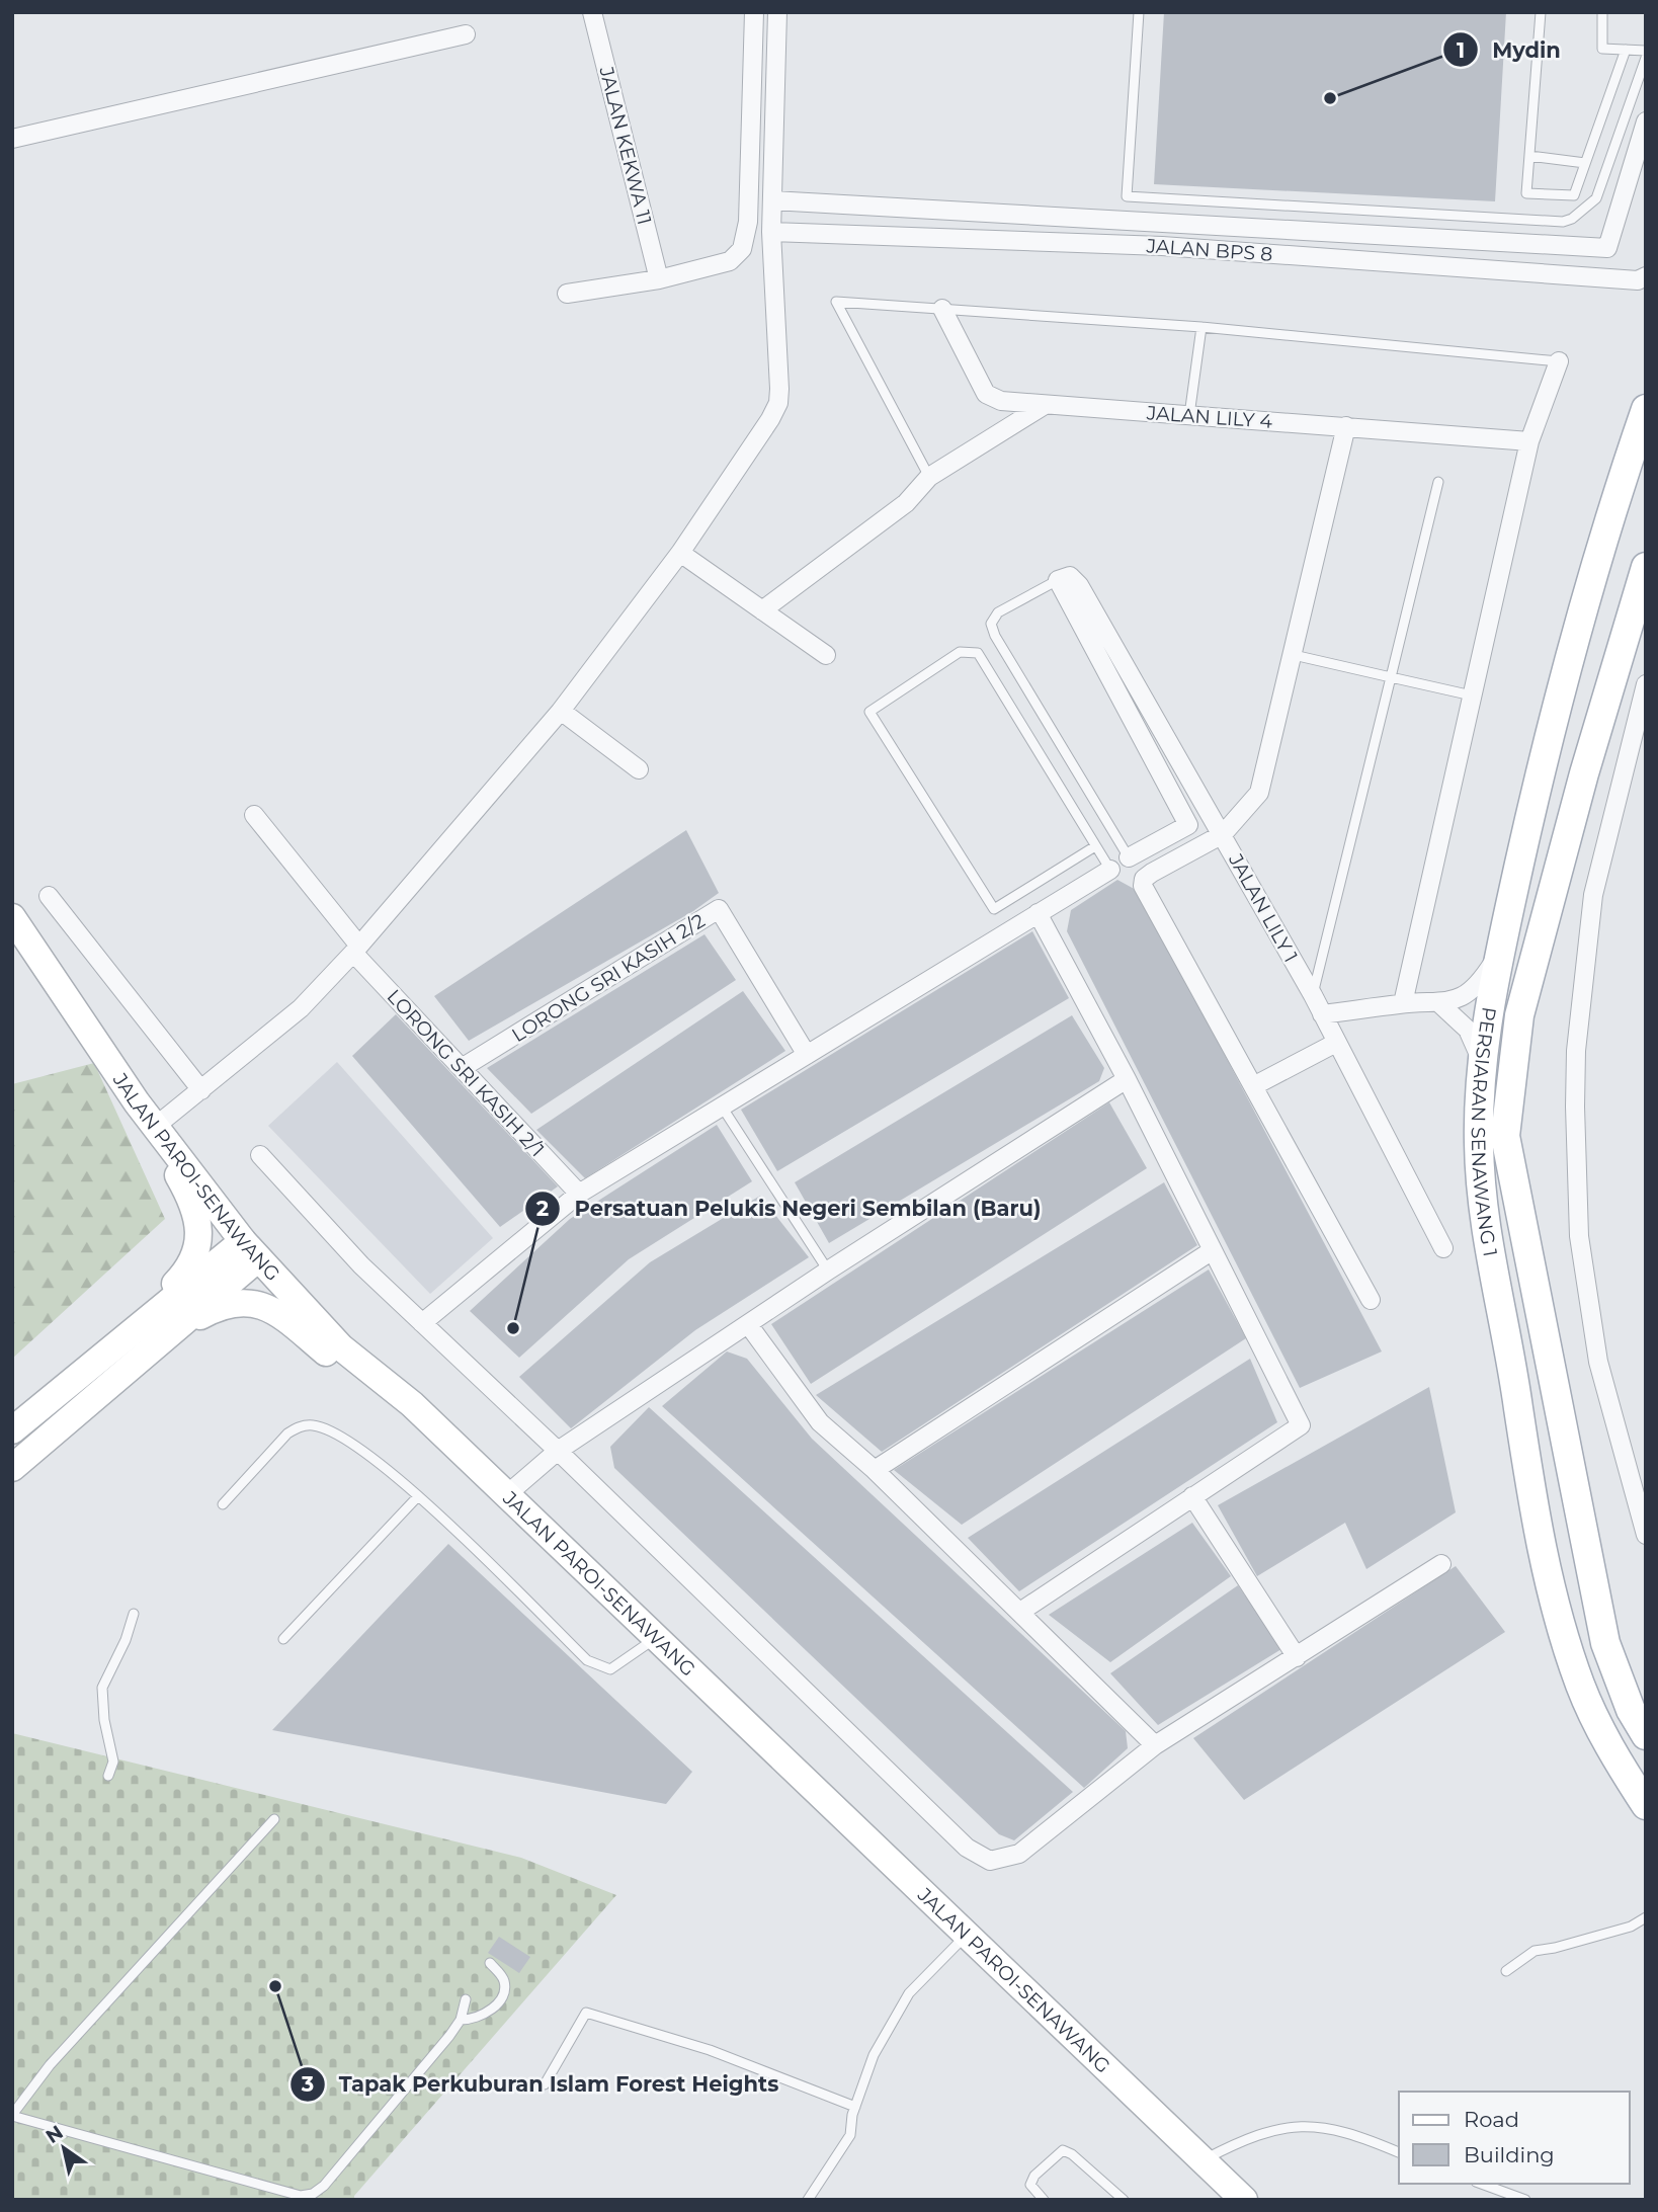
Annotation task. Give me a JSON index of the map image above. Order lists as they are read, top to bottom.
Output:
{
  "streets": {
    "main road": ["PERSIARAN SENAWANG 1", "JALAN PAROI-SENAWANG"],
    "street": [
      "JALAN KEKWA 11",
      "JALAN BPS 8",
      "JALAN LILY 4",
      "JALAN LILY 1",
      "LORONG SRI KASIH 2/2",
      "LORONG SRI KASIH 2/1"
    ]
  },
  "crossings": [
    ["LORONG SRI KASIH 2/2", "LORONG SRI KASIH 2/1"]
  ],
  "places": ["Mydin", "Persatuan Pelukis Negeri Sembilan (Baru)", "Tapak Perkuburan Islam Forest Heights"],
  "legend": ["Road", "Building"],
  "north": "top left"
}
